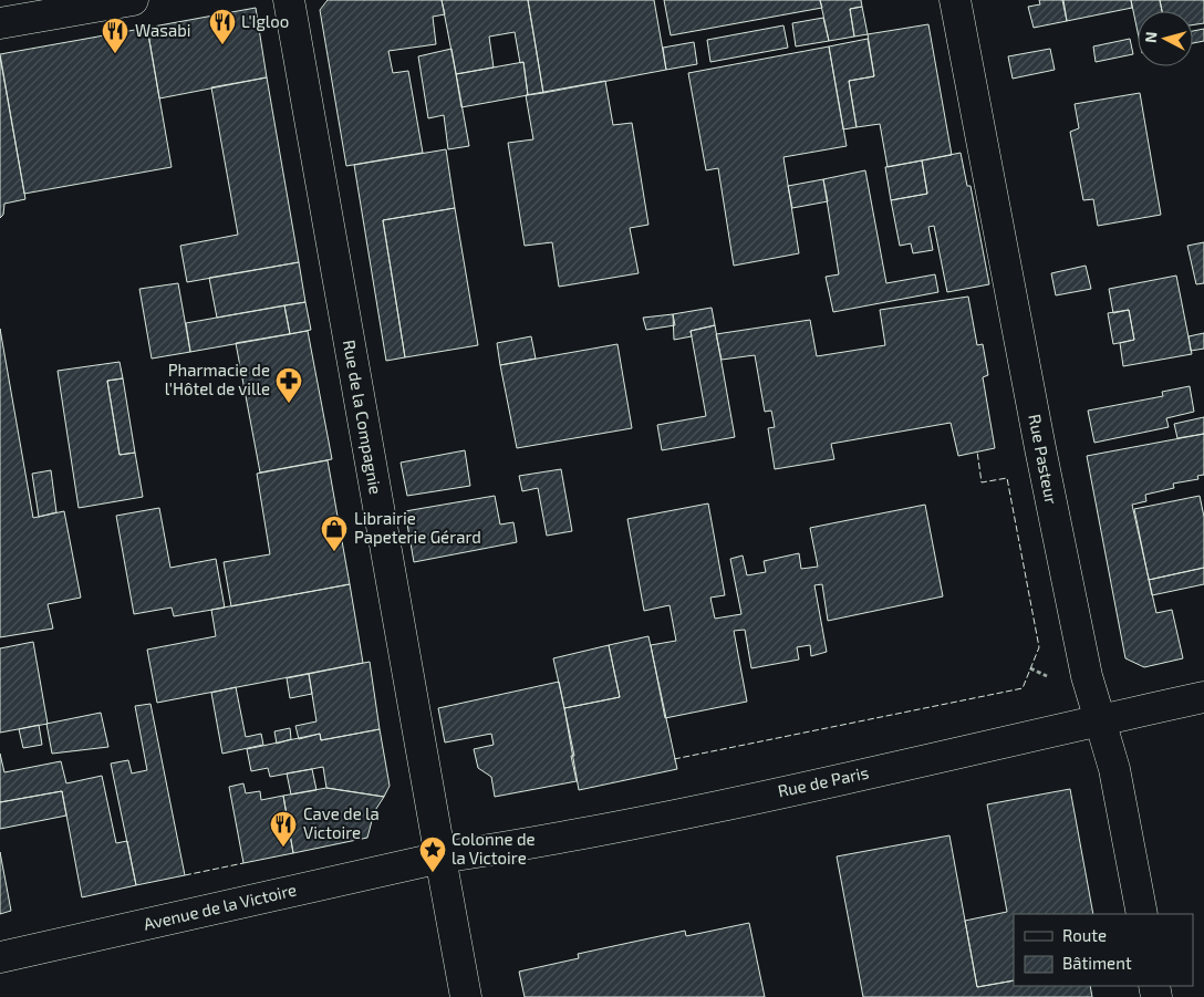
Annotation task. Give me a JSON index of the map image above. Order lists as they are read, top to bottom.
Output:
{
  "streets": {
    "street": [
      "Rue de la Compagnie",
      "Rue Pasteur",
      "Rue de Paris",
      "Avenue de la Victoire"
    ]
  },
  "crossings": [
    ["Rue de la Compagnie", "Rue de Paris"],
    ["Rue de la Compagnie", "Avenue de la Victoire"],
    ["Rue Pasteur", "Rue de Paris"],
    ["Rue de Paris", "Avenue de la Victoire"]
  ],
  "places": {
    "restaurant": ["L'Igloo", "Wasabi", "Cave de la Victoire"],
    "pharmacy": ["Pharmacie de l'Hôtel de ville"],
    "shop": ["Librairie Papeterie Gérard"],
    "place": ["Colonne de la Victoire"]
  },
  "legend": ["Route", "Bâtiment"],
  "north": "left"
}
